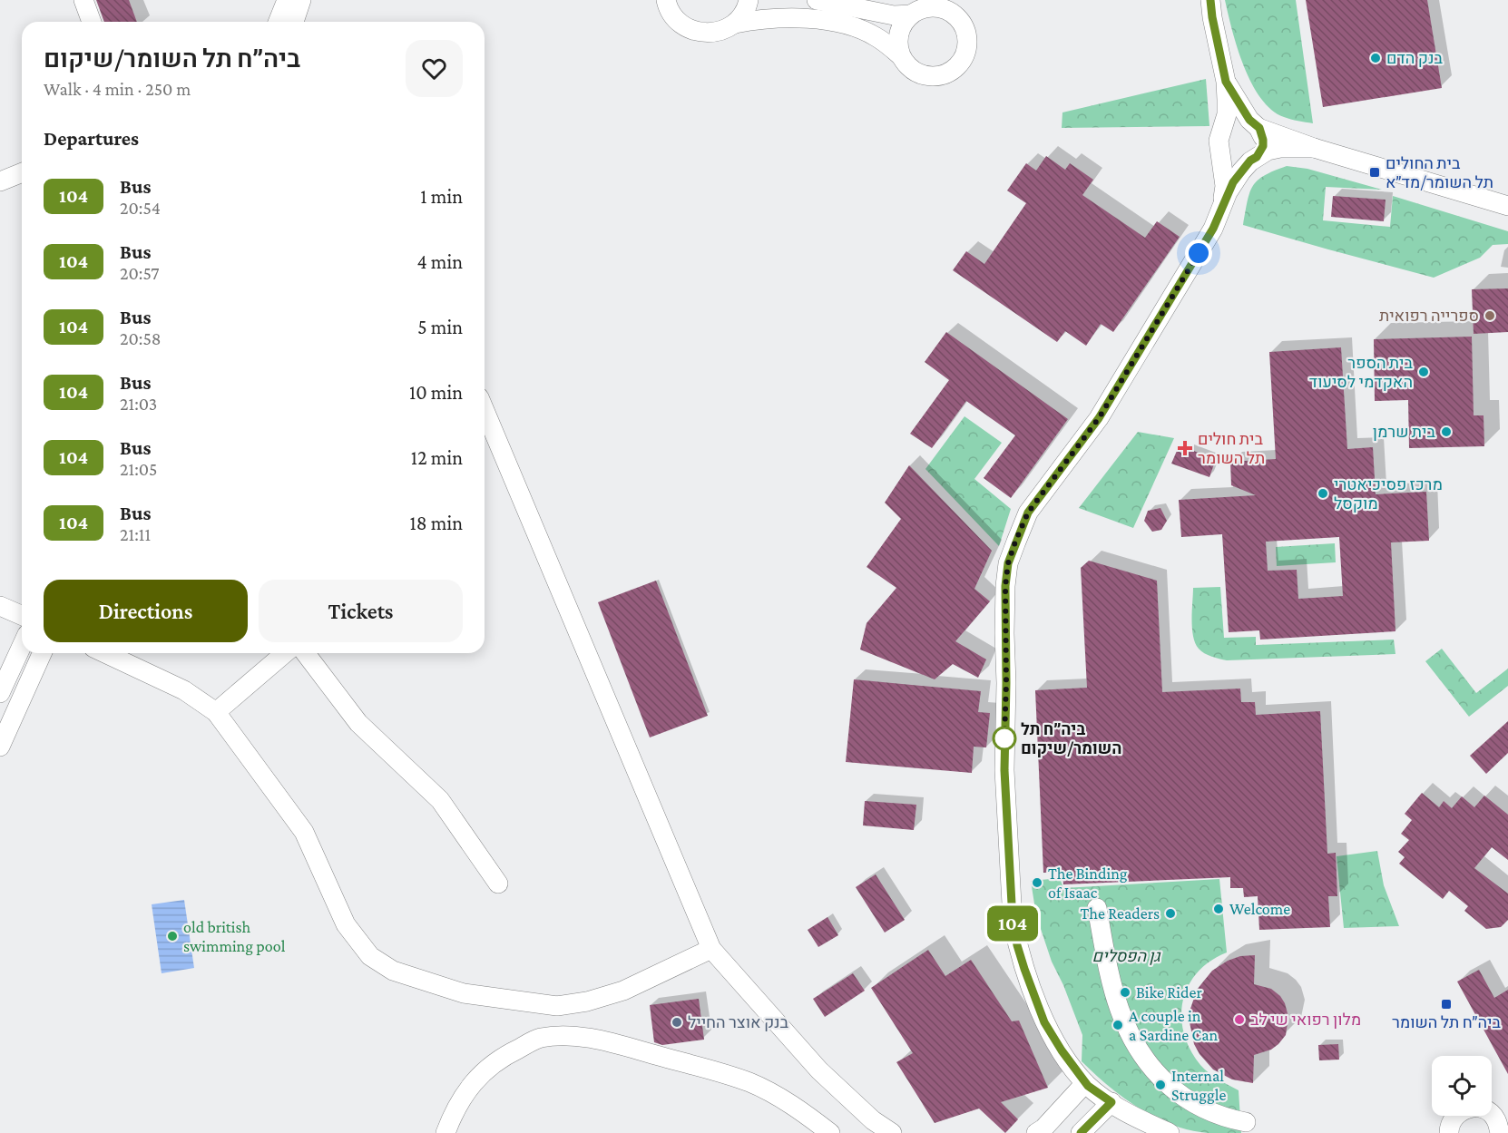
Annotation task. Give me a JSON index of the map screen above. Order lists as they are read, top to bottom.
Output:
{
  "parks": ["גן הפסלים"],
  "places": {
    "other": [
      "בנק הדם",
      "ספרייה רפואית",
      "בית הספר האקדמי לסיעוד",
      "בית שרמן",
      "מרכז פסיכיאטרי מוקסל",
      "ביה״ח תל השומר/שיקום",
      "The Binding of Isaac",
      "Welcome",
      "The Readers",
      "old british swimming pool",
      "Bike Rider",
      "מלון רפואי שי לב",
      "בנק אוצר החייל",
      "A couple in a Sardine Can",
      "Internal Struggle"
    ],
    "transit": ["בית החולים תל השומר/מד״א", "ביה״ח תל השומר"],
    "health": ["בית חולים תל השומר"]
  },
  "lines": ["bus line 104"],
  "page": {
    "on_map": "104",
    "heading": [
      ["ביה״ח תל השומר/שיקום", "Walk · 4 min · 250 m"],
      "Departures"
    ],
    "list": [
      {
        "mark": "104",
        "name": "Bus",
        "note": "20:54",
        "value": "1 min"
      },
      {
        "mark": "104",
        "name": "Bus",
        "note": "20:57",
        "value": "4 min"
      },
      {
        "mark": "104",
        "name": "Bus",
        "note": "20:58",
        "value": "5 min"
      },
      {
        "mark": "104",
        "name": "Bus",
        "note": "21:03",
        "value": "10 min"
      },
      {
        "mark": "104",
        "name": "Bus",
        "note": "21:05",
        "value": "12 min"
      },
      {
        "mark": "104",
        "name": "Bus",
        "note": "21:11",
        "value": "18 min"
      }
    ],
    "buttons": ["Directions", "Tickets"]
  }
}
